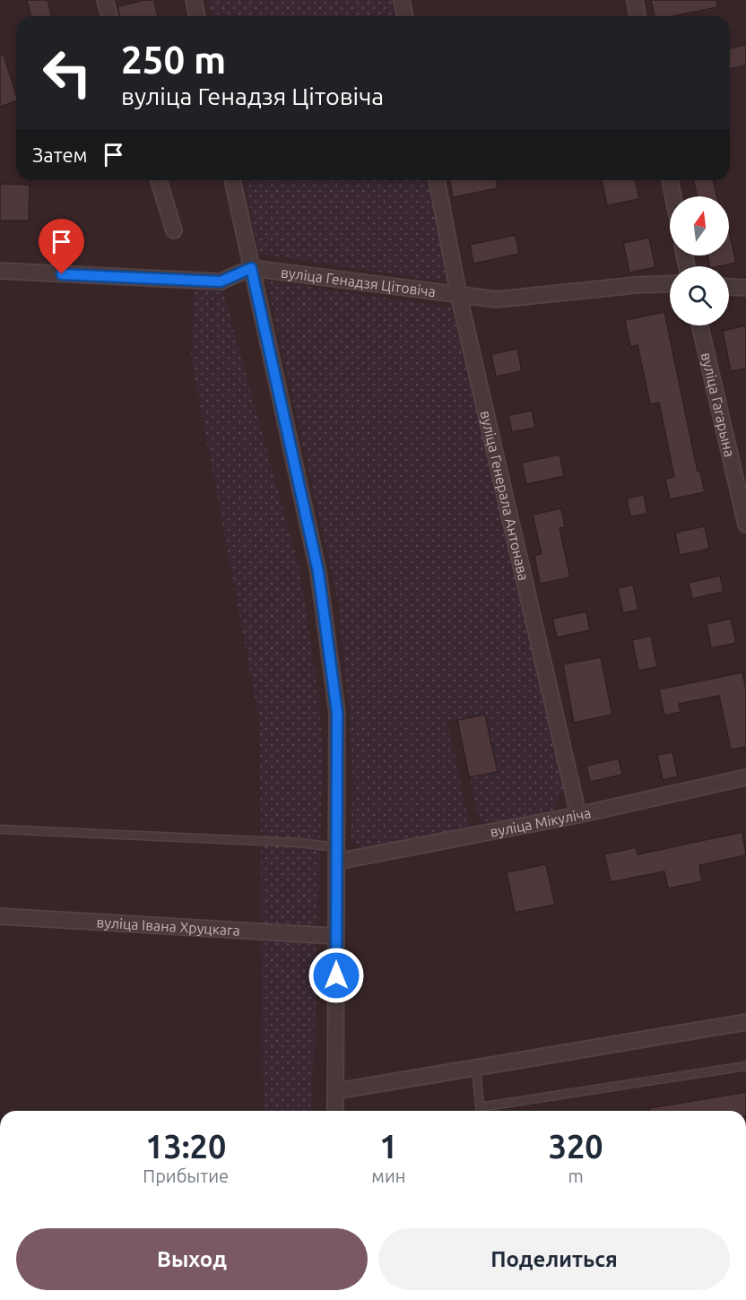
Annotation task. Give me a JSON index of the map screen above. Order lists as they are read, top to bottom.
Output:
{
  "streets": {
    "street": [
      "вуліца Генадзя Цітовіча",
      "вуліца Гагарына",
      "вуліца Генерала Антонава",
      "вуліца Мікуліча",
      "вуліца Івана Хруцкага"
    ]
  },
  "crossings": [
    ["вуліца Генадзя Цітовіча", "вуліца Генерала Антонава"],
    ["вуліца Генерала Антонава", "вуліца Мікуліча"]
  ],
  "north": "top",
  "page": {
    "turn": ["250 m", "вуліца Генадзя Цітовіча"],
    "then": "Затем",
    "eta": [
      "13:20",
      "Прибытие",
      "1",
      "мин",
      "320",
      "m"
    ],
    "buttons": ["Выход", "Поделиться"]
  }
}
